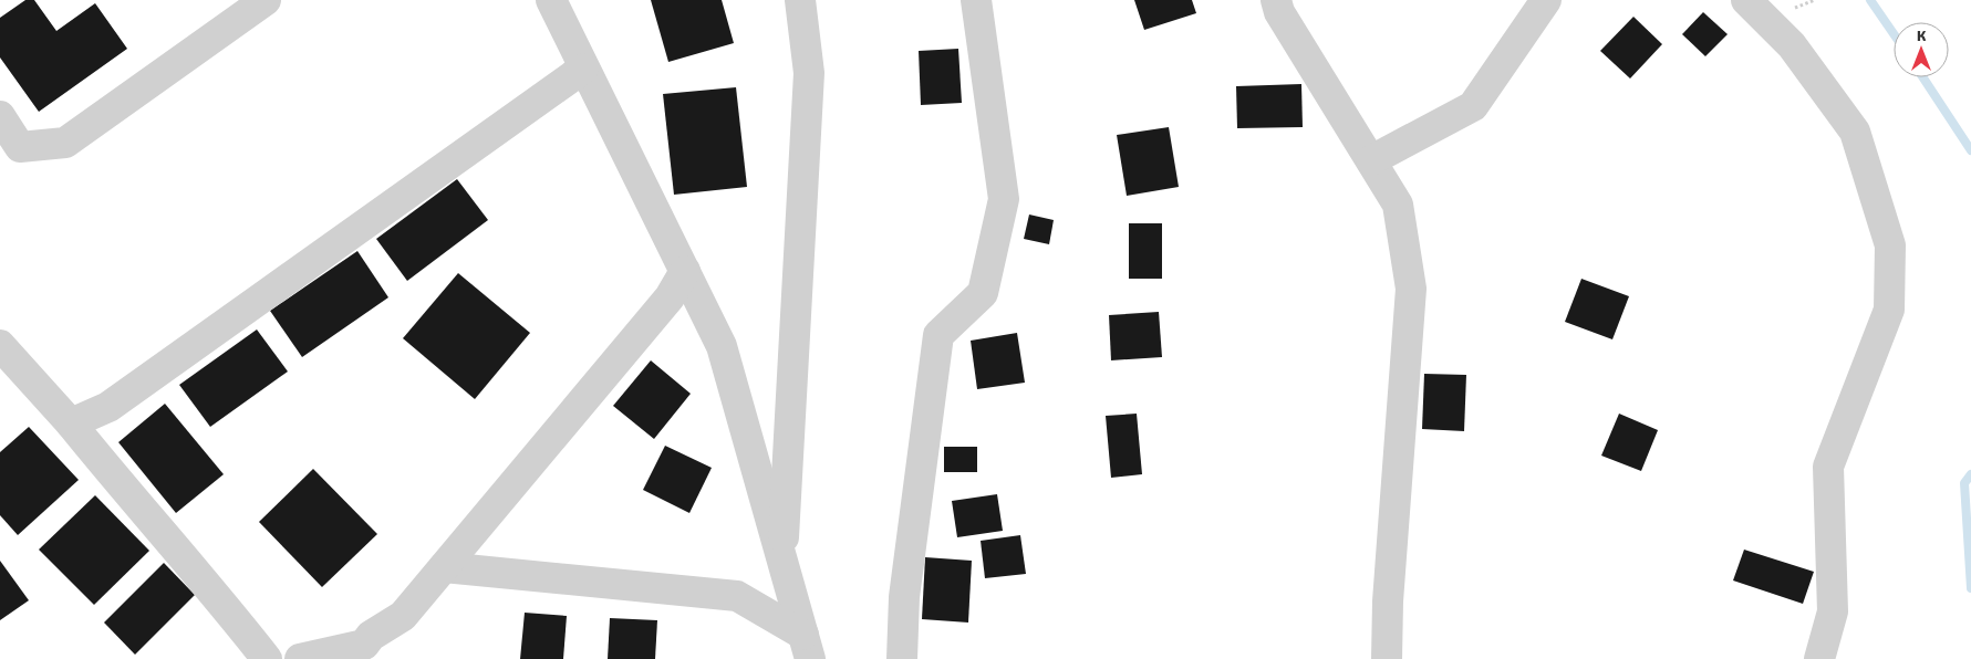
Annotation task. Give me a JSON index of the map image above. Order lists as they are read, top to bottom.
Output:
{
  "north": "top"
}
